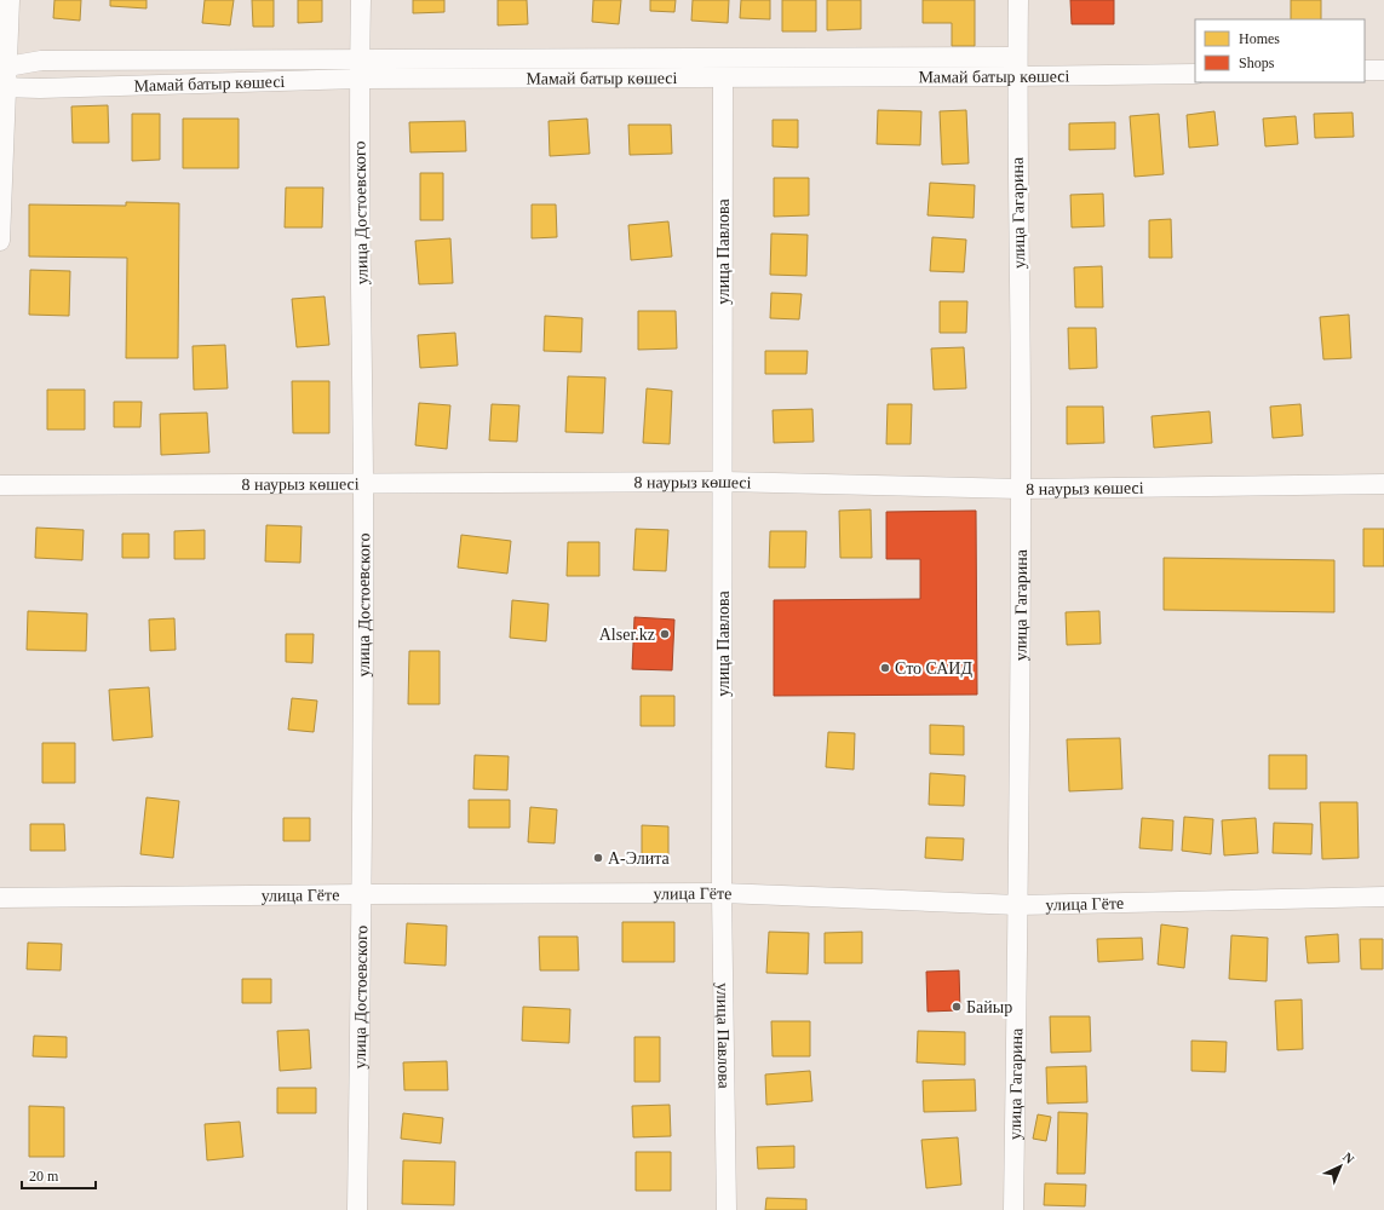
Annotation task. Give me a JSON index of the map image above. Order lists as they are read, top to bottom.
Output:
{
  "streets": {
    "street": [
      "Мамай батыр көшесі",
      "улица Достоевского",
      "улица Гагарина",
      "улица Павлова",
      "8 наурыз көшесі",
      "улица Гёте"
    ]
  },
  "crossings": [
    ["Мамай батыр көшесі", "улица Достоевского"],
    ["Мамай батыр көшесі", "улица Гагарина"],
    ["Мамай батыр көшесі", "улица Павлова"],
    ["улица Достоевского", "8 наурыз көшесі"],
    ["улица Достоевского", "улица Гёте"],
    ["улица Гагарина", "8 наурыз көшесі"],
    ["улица Гагарина", "улица Гёте"],
    ["улица Павлова", "8 наурыз көшесі"],
    ["улица Павлова", "улица Гёте"]
  ],
  "places": [
    "Alser.kz",
    "Сто САИД",
    "А-Элита",
    "Байыр"
  ],
  "legend": ["Homes", "Shops"],
  "scale_bar": "20 m",
  "north": "top right"
}
